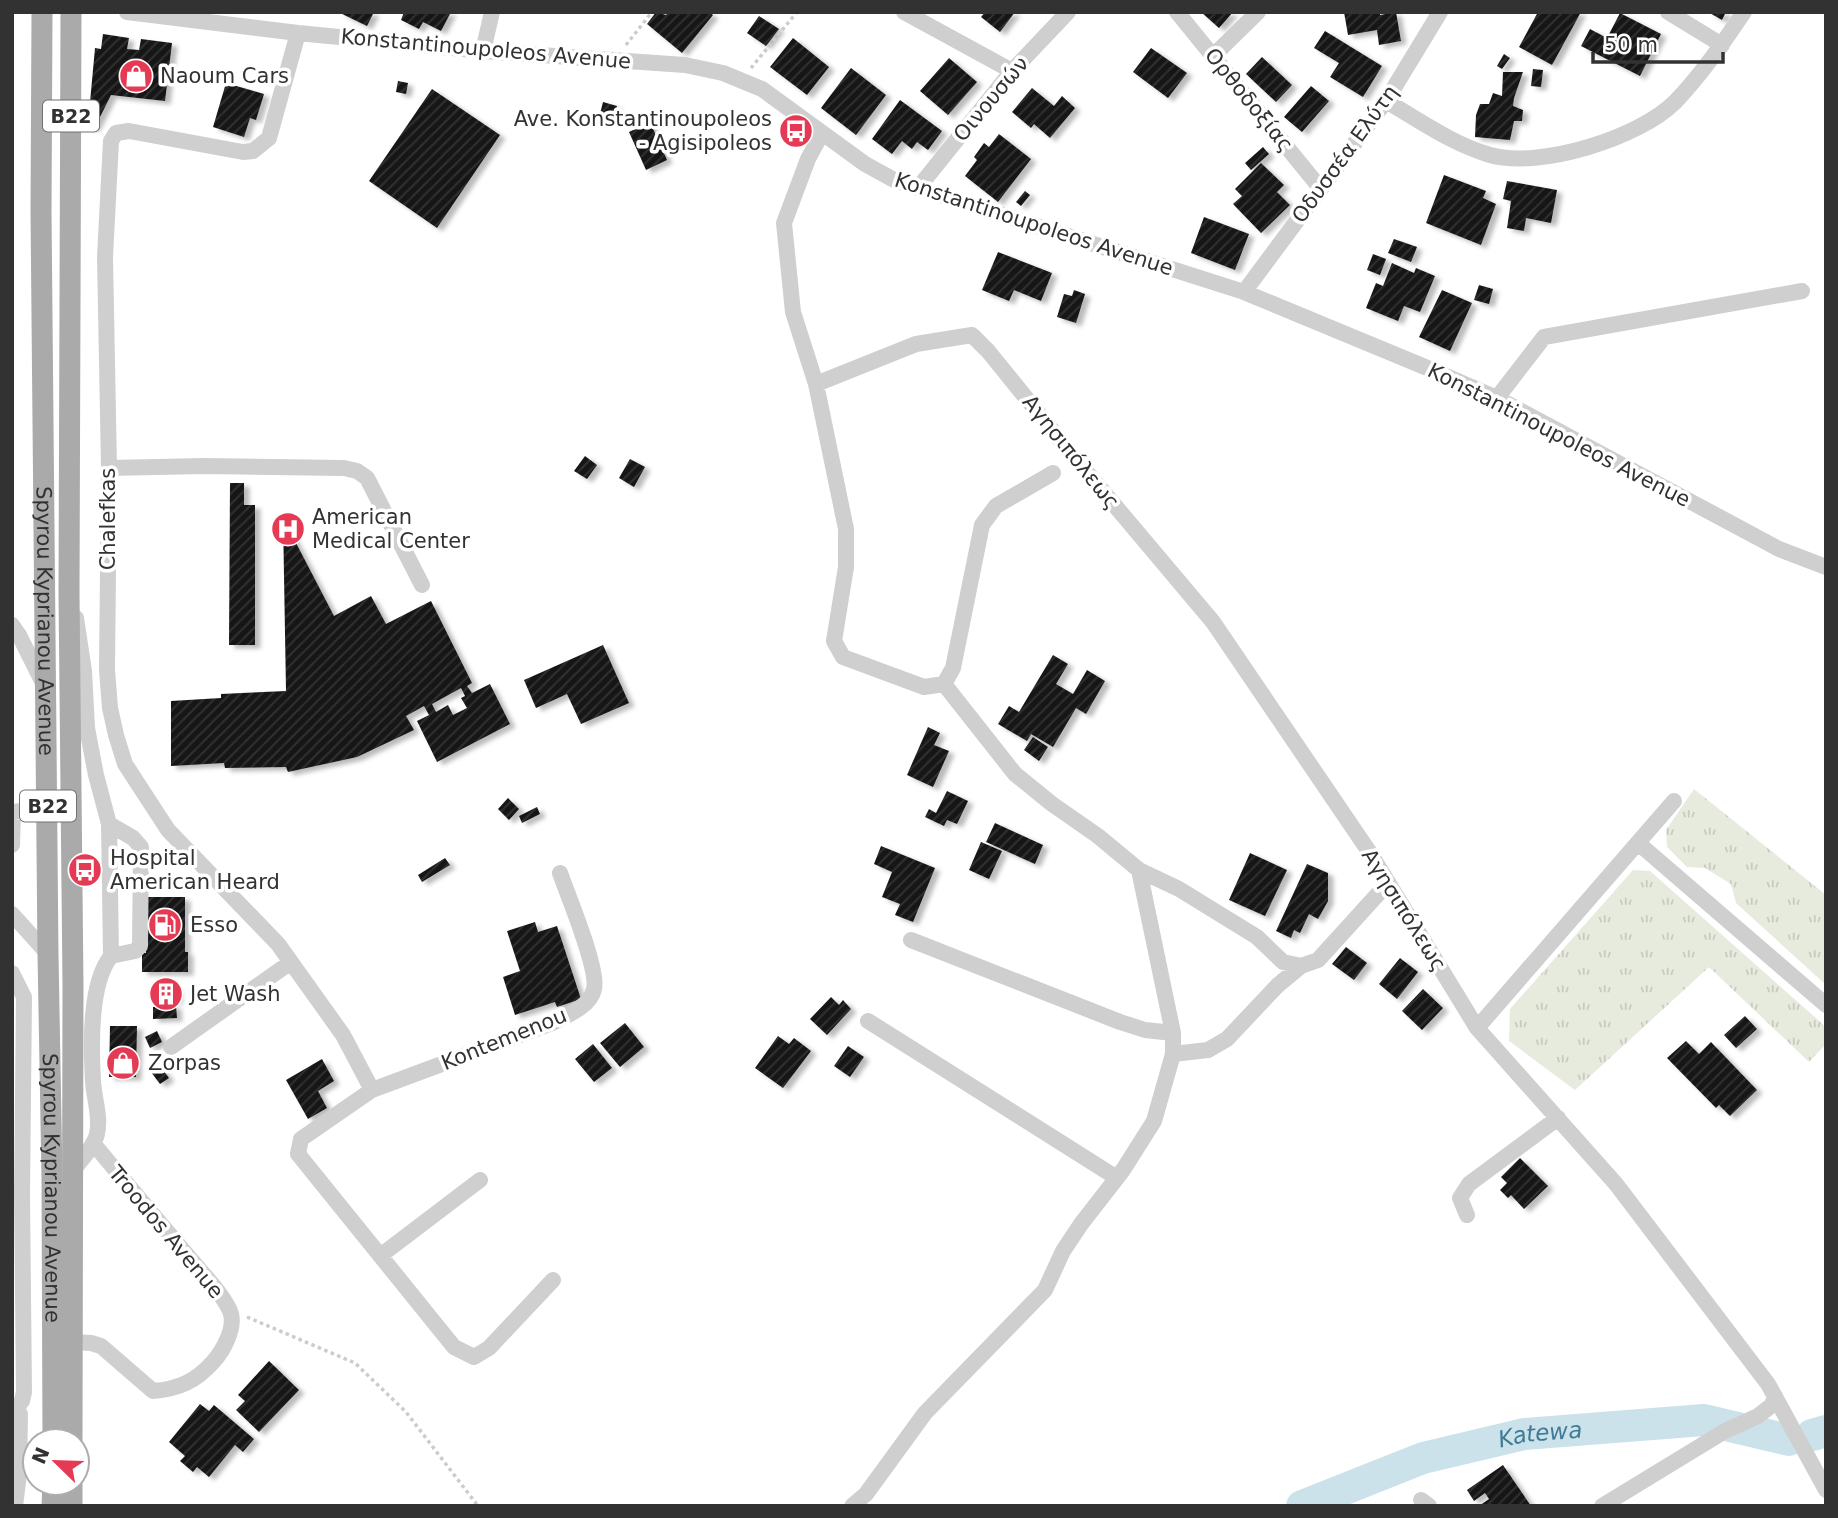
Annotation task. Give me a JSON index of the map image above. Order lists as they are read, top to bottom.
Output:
{
  "streets": {
    "main road": ["B22", "Spyrou Kyprianou Avenue"],
    "street": [
      "Konstantinoupoleos Avenue",
      "Οινουσών",
      "Ορθοδοξίας",
      "Οδυσσέα Ελύτη",
      "Αγησιπόλεως",
      "Chalefkas",
      "Kontemenou",
      "Troodos Avenue"
    ]
  },
  "crossings": [
    ["Konstantinoupoleos Avenue", "Οινουσών"],
    ["Konstantinoupoleos Avenue", "Οδυσσέα Ελύτη"],
    ["Konstantinoupoleos Avenue", "Chalefkas"],
    ["Ορθοδοξίας", "Οδυσσέα Ελύτη"],
    ["Chalefkas", "Kontemenou"],
    ["Spyrou Kyprianou Avenue", "Troodos Avenue"]
  ],
  "water": ["Katewa"],
  "places": {
    "shop": ["Naoum Cars", "Zorpas"],
    "bus stop": ["Ave. Konstantinoupoleos - Agisipoleos", "Hospital American Heard"],
    "hospital": ["American Medical Center"],
    "fuel station": ["Esso"],
    "building": ["Jet Wash"]
  },
  "scale_bar": "50 m",
  "north": "top left"
}
